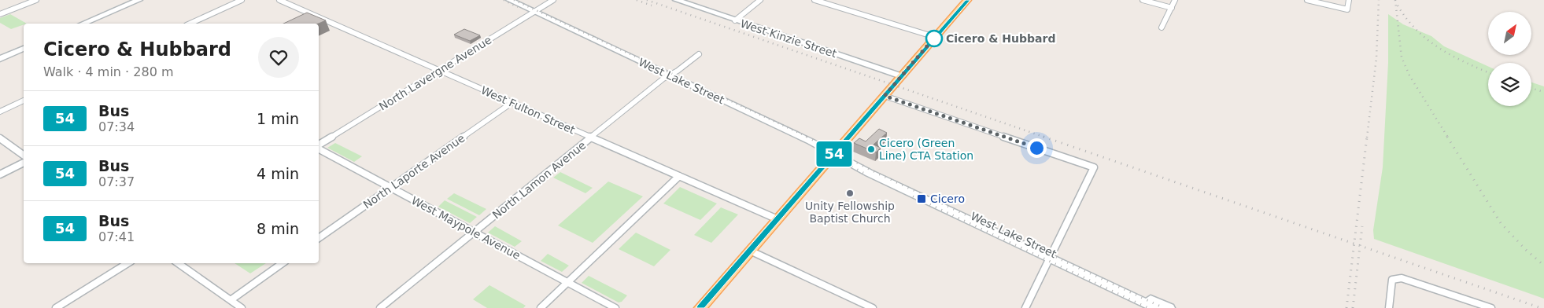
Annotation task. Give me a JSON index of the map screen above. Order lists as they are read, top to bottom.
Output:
{
  "streets": {
    "main road": ["West Kinzie Street", "West Lake Street"],
    "street": [
      "North Lavergne Avenue",
      "West Fulton Street",
      "North Laporte Avenue",
      "North Lamon Avenue",
      "West Maypole Avenue"
    ]
  },
  "crossings": [
    ["North Lavergne Avenue", "West Lake Street"],
    ["North Lavergne Avenue", "West Fulton Street"],
    ["West Lake Street", "North Lamon Avenue"],
    ["West Fulton Street", "North Laporte Avenue"],
    ["West Fulton Street", "North Lamon Avenue"],
    ["North Laporte Avenue", "West Maypole Avenue"],
    ["North Lamon Avenue", "West Maypole Avenue"]
  ],
  "places": {
    "other": ["Cicero & Hubbard", "Cicero (Green Line) CTA Station", "Unity Fellowship Baptist Church"],
    "transit": ["Cicero"]
  },
  "lines": ["bus line 54"],
  "north": "top right",
  "page": {
    "on_map": "54",
    "heading": ["Cicero & Hubbard", "Walk · 4 min · 280 m"],
    "list": [
      {
        "mark": "54",
        "name": "Bus",
        "note": "07:34",
        "value": "1 min"
      },
      {
        "mark": "54",
        "name": "Bus",
        "note": "07:37",
        "value": "4 min"
      },
      {
        "mark": "54",
        "name": "Bus",
        "note": "07:41",
        "value": "8 min"
      }
    ]
  }
}
